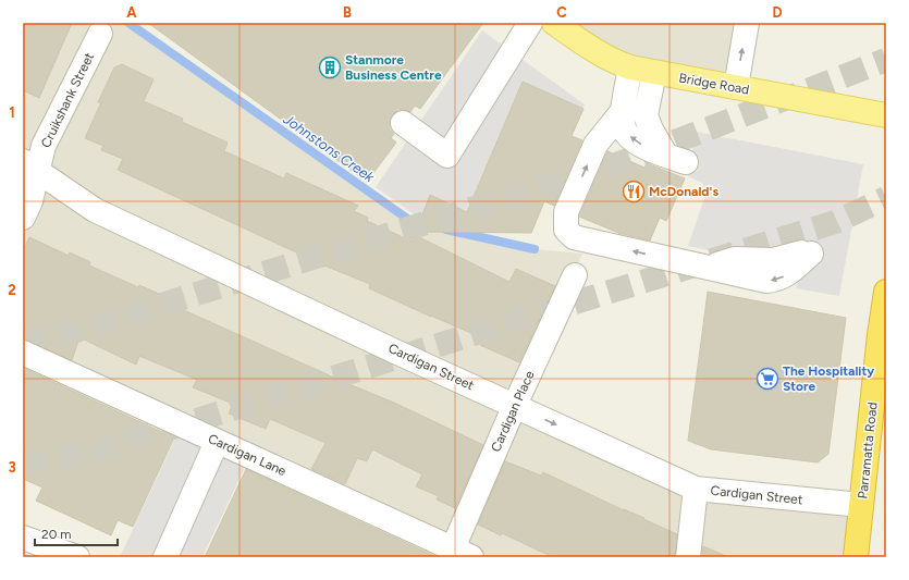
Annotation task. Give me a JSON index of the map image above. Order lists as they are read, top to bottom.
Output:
{
  "streets": {
    "highway": ["Parramatta Road"],
    "main road": ["Bridge Road"],
    "street": [
      "Cruikshank Street",
      "Cardigan Street",
      "Cardigan Place",
      "Cardigan Lane"
    ]
  },
  "crossings": [
    ["Cruikshank Street", "Cardigan Street"],
    ["Cardigan Street", "Cardigan Place"],
    ["Cardigan Street", "Parramatta Road"],
    ["Cardigan Place", "Cardigan Lane"]
  ],
  "water": ["Johnstons Creek"],
  "places": {
    "building": ["Stanmore Business Centre"],
    "restaurant": ["McDonald's"],
    "supermarket": ["The Hospitality Store"]
  },
  "scale_bar": "20 m",
  "grid": {
    "columns": [
      "A",
      "B",
      "C",
      "D"
    ],
    "rows": ["1", "2", "3"]
  }
}
